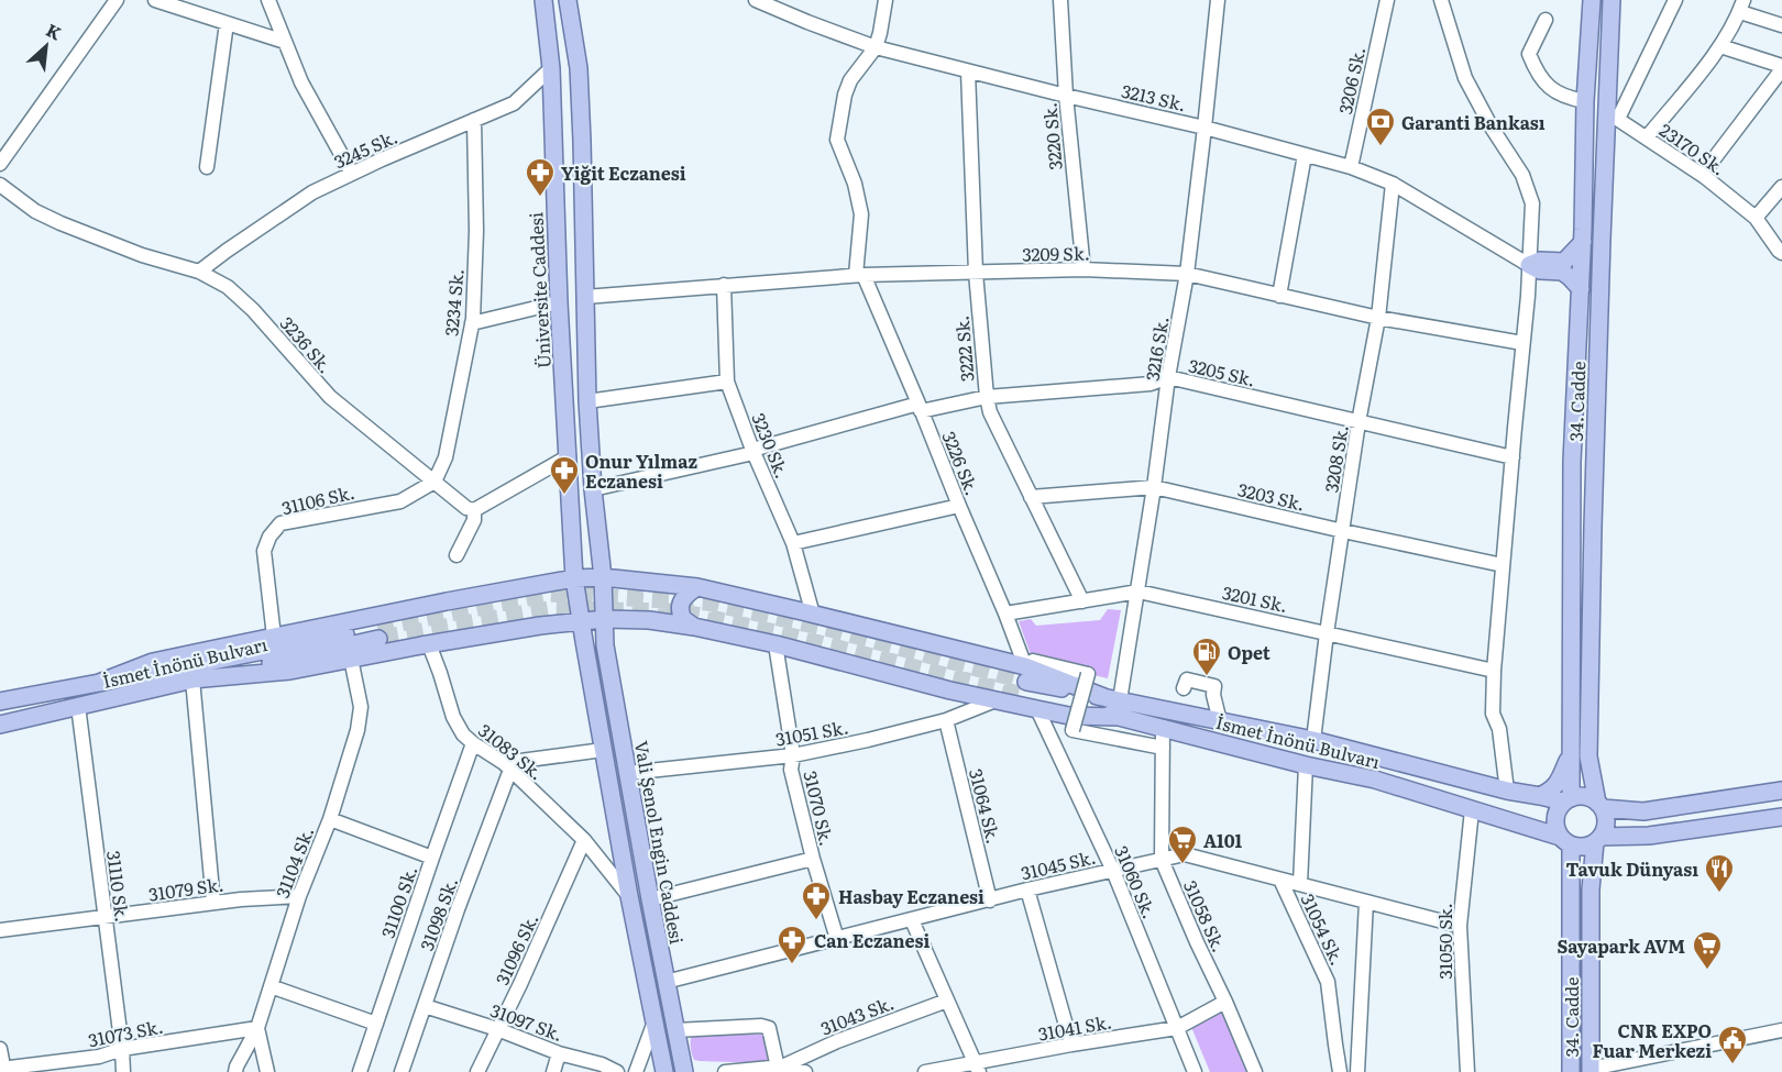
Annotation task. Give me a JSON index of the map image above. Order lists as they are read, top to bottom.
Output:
{
  "streets": {
    "main road": [
      "Üniversite Caddesi",
      "34. Cadde",
      "İsmet İnönü Bulvarı",
      "Vali Şenol Engin Caddesi"
    ],
    "street": [
      "3206 Sk.",
      "3213 Sk.",
      "3220 Sk.",
      "3245 Sk.",
      "23170 Sk.",
      "3209 Sk.",
      "3234 Sk.",
      "3236 Sk.",
      "3222 Sk.",
      "3216 Sk.",
      "3205 Sk.",
      "3230 Sk.",
      "3208 Sk.",
      "3226 Sk.",
      "3203 Sk.",
      "31106 Sk.",
      "3201 Sk.",
      "31051 Sk.",
      "31083 Sk.",
      "31064 Sk.",
      "31070 Sk.",
      "31104 Sk.",
      "31045 Sk.",
      "31060 Sk.",
      "31110 Sk.",
      "31079 Sk.",
      "31100 Sk.",
      "31098 Sk.",
      "31058 Sk.",
      "31054 Sk.",
      "31050 Sk.",
      "31096 Sk.",
      "31043 Sk.",
      "31097 Sk.",
      "31041 Sk.",
      "31073 Sk."
    ]
  },
  "crossings": [
    ["3206 Sk.", "3213 Sk."],
    ["3213 Sk.", "3220 Sk."],
    ["3213 Sk.", "3222 Sk."],
    ["3213 Sk.", "3216 Sk."],
    ["3213 Sk.", "3208 Sk."],
    ["3213 Sk.", "3226 Sk."],
    ["3220 Sk.", "3209 Sk."],
    ["3245 Sk.", "Üniversite Caddesi"],
    ["3245 Sk.", "3234 Sk."],
    ["3245 Sk.", "3236 Sk."],
    ["23170 Sk.", "34. Cadde"],
    ["3209 Sk.", "3222 Sk."],
    ["3209 Sk.", "3216 Sk."],
    ["3209 Sk.", "3230 Sk."],
    ["3209 Sk.", "3208 Sk."],
    ["3209 Sk.", "3226 Sk."],
    ["3234 Sk.", "3236 Sk."],
    ["3234 Sk.", "31106 Sk."],
    ["3236 Sk.", "31106 Sk."],
    ["3222 Sk.", "3205 Sk."],
    ["3222 Sk.", "3203 Sk."],
    ["3222 Sk.", "3201 Sk."],
    ["3216 Sk.", "3205 Sk."],
    ["3216 Sk.", "3203 Sk."],
    ["3216 Sk.", "3201 Sk."],
    ["3216 Sk.", "İsmet İnönü Bulvarı"],
    ["3205 Sk.", "3230 Sk."],
    ["3205 Sk.", "3208 Sk."],
    ["3205 Sk.", "3226 Sk."],
    ["34. Cadde", "İsmet İnönü Bulvarı"],
    ["3208 Sk.", "3203 Sk."],
    ["3208 Sk.", "3201 Sk."],
    ["3208 Sk.", "İsmet İnönü Bulvarı"],
    ["3226 Sk.", "3201 Sk."],
    ["3226 Sk.", "İsmet İnönü Bulvarı"],
    ["İsmet İnönü Bulvarı", "31110 Sk."],
    ["İsmet İnönü Bulvarı", "31058 Sk."],
    ["İsmet İnönü Bulvarı", "31054 Sk."],
    ["İsmet İnönü Bulvarı", "31050 Sk."],
    ["31051 Sk.", "31064 Sk."],
    ["31051 Sk.", "31070 Sk."],
    ["31051 Sk.", "Vali Şenol Engin Caddesi"],
    ["31083 Sk.", "31100 Sk."],
    ["31083 Sk.", "31098 Sk."],
    ["31083 Sk.", "31096 Sk."],
    ["31064 Sk.", "31045 Sk."],
    ["31070 Sk.", "31045 Sk."],
    ["Vali Şenol Engin Caddesi", "31045 Sk."],
    ["31104 Sk.", "31079 Sk."],
    ["31104 Sk.", "31073 Sk."],
    ["31045 Sk.", "31060 Sk."],
    ["31045 Sk.", "31058 Sk."],
    ["31045 Sk.", "31054 Sk."],
    ["31045 Sk.", "31050 Sk."],
    ["31060 Sk.", "31041 Sk."],
    ["31110 Sk.", "31079 Sk."],
    ["31110 Sk.", "31073 Sk."],
    ["31098 Sk.", "31097 Sk."],
    ["31058 Sk.", "31041 Sk."],
    ["31096 Sk.", "31097 Sk."]
  ],
  "places": {
    "bank": ["Garanti Bankası"],
    "pharmacy": [
      "Yiğit Eczanesi",
      "Onur Yılmaz Eczanesi",
      "Hasbay Eczanesi",
      "Can Eczanesi"
    ],
    "fuel station": ["Opet"],
    "supermarket": ["A101", "Sayapark AVM"],
    "restaurant": ["Tavuk Dünyası"],
    "public building": ["CNR EXPO Fuar Merkezi"]
  },
  "north": "top right"
}
